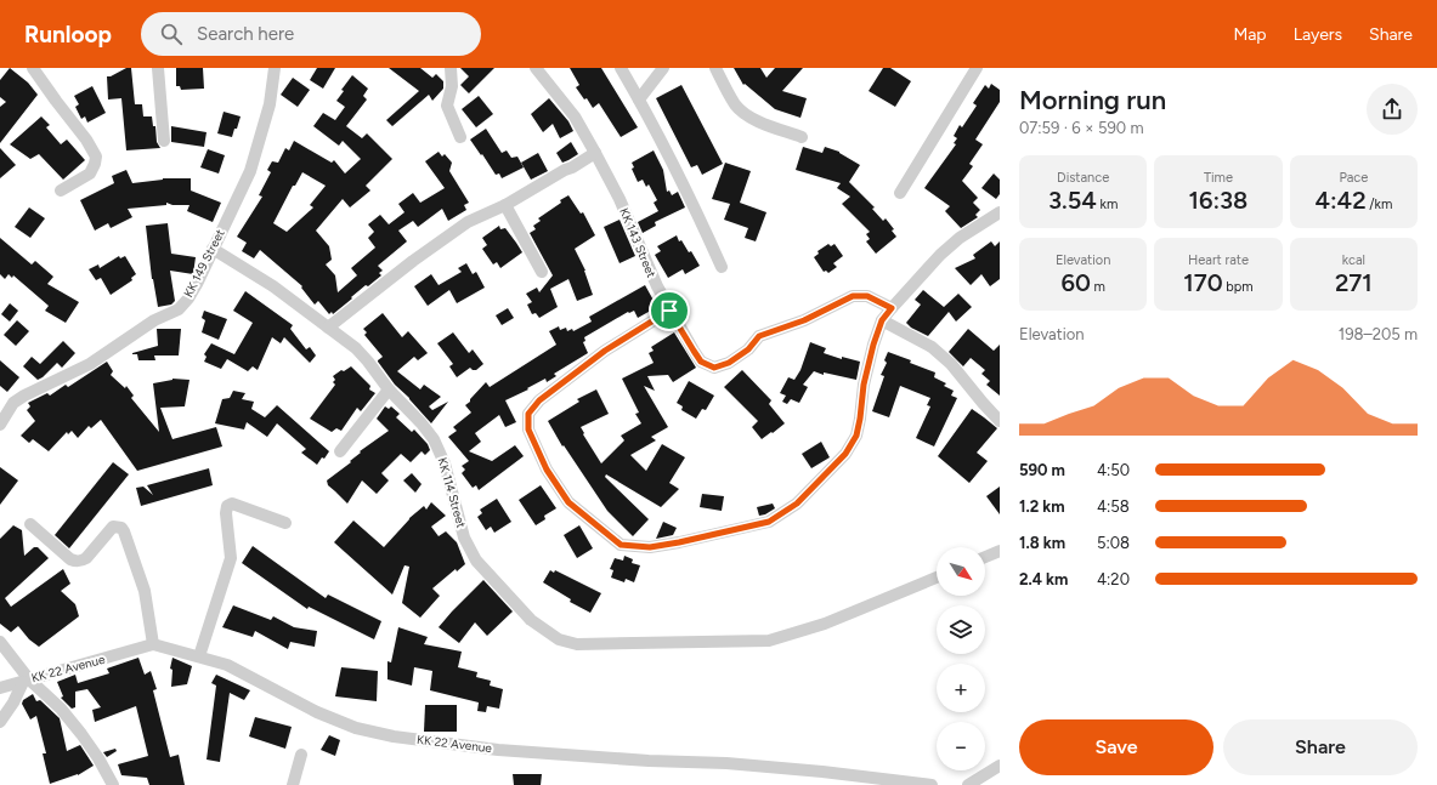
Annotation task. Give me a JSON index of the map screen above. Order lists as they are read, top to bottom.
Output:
{
  "streets": {
    "street": [
      "KK 143 Street",
      "KK 149 Street",
      "KK 114 Street",
      "KK 22 Avenue"
    ]
  },
  "crossings": [
    ["KK 149 Street", "KK 114 Street"]
  ],
  "north": "bottom right",
  "page": {
    "header": "Runloop",
    "search": "Search here",
    "nav": ["Map", "Layers", "Share"],
    "heading": ["Morning run", "07:59 · 6 × 590 m"],
    "stats": [
      ["Distance", "3.54 km"],
      ["Time", "16:38"],
      ["Pace", "4:42 /km"],
      ["Elevation", "60 m"],
      ["Heart rate", "170 bpm"],
      ["kcal", "271"]
    ],
    "chart": ["Elevation", "198–205 m"],
    "list": [
      {
        "name": "590 m",
        "note": "4:50"
      },
      {
        "name": "1.2 km",
        "note": "4:58"
      },
      {
        "name": "1.8 km",
        "note": "5:08"
      },
      {
        "name": "2.4 km",
        "note": "4:20"
      }
    ],
    "map_buttons": ["+", "−"],
    "buttons": ["Save", "Share"]
  }
}
